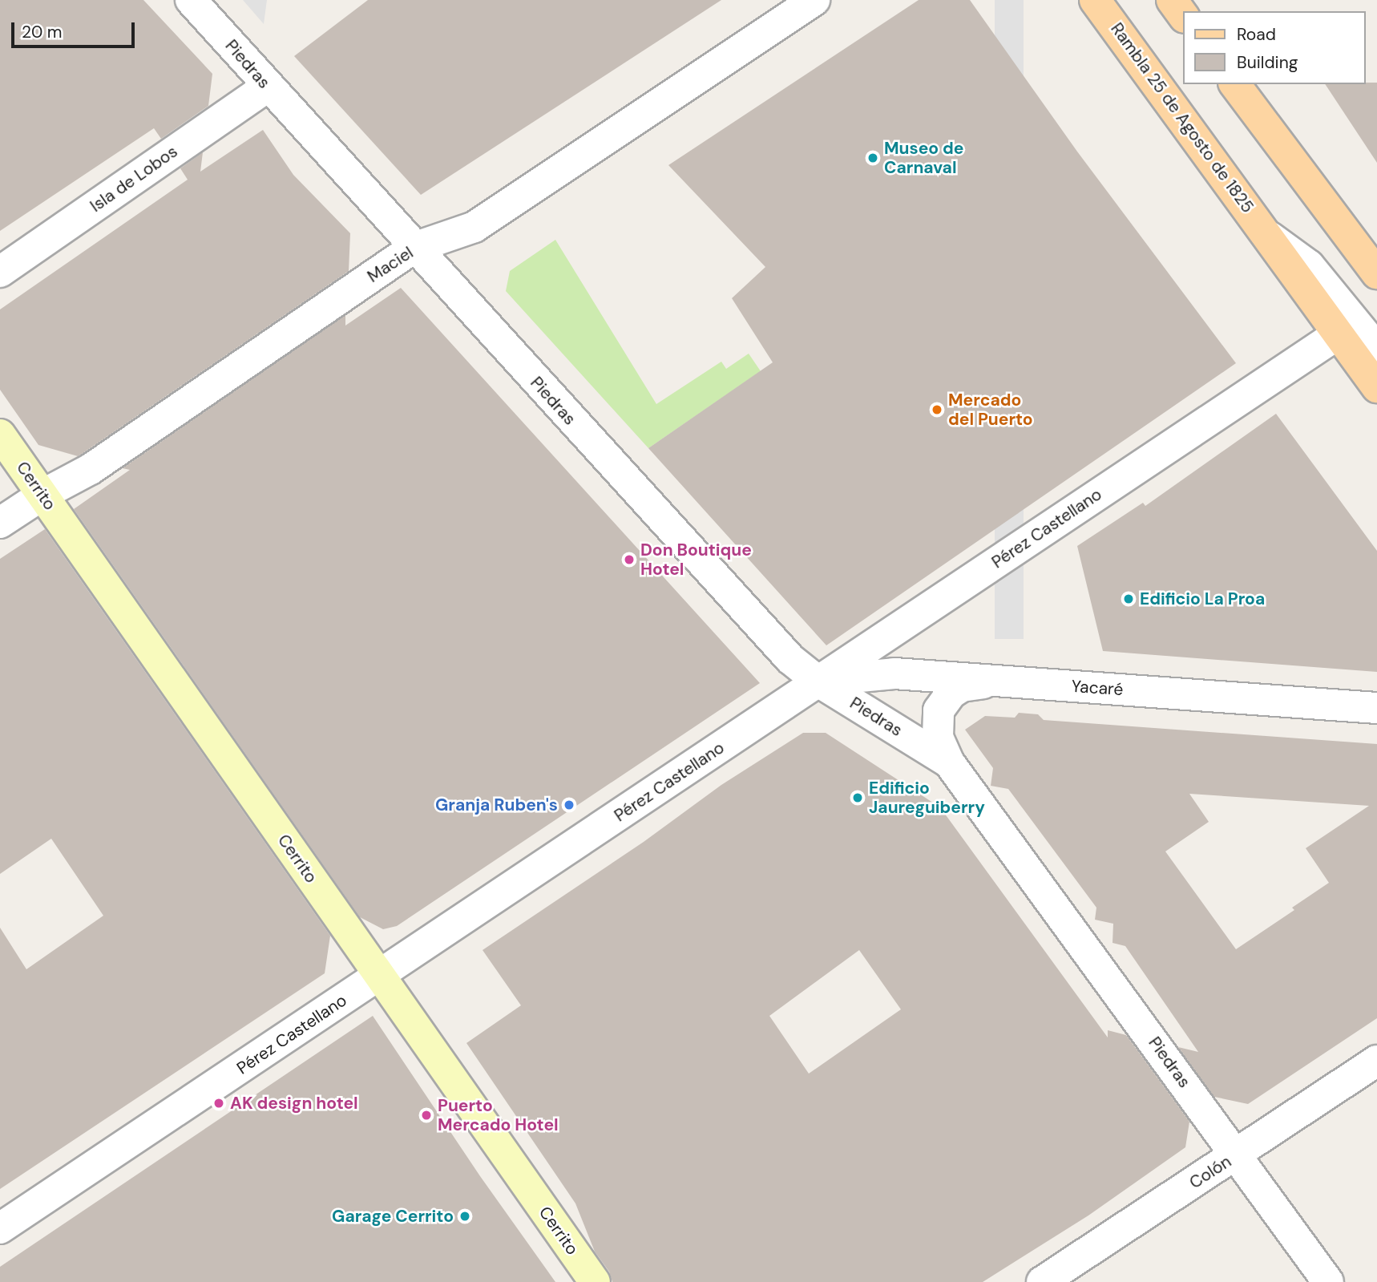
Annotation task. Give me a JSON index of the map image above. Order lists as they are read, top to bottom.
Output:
{
  "streets": {
    "main road": ["Rambla 25 de Agosto de 1825"],
    "street": [
      "Piedras",
      "Isla de Lobos",
      "Maciel",
      "Cerrito",
      "Pérez Castellano",
      "Yacaré",
      "Colón"
    ]
  },
  "crossings": [
    ["Piedras", "Isla de Lobos"],
    ["Piedras", "Maciel"],
    ["Piedras", "Pérez Castellano"],
    ["Piedras", "Yacaré"],
    ["Piedras", "Colón"],
    ["Rambla 25 de Agosto de 1825", "Pérez Castellano"],
    ["Maciel", "Cerrito"],
    ["Cerrito", "Pérez Castellano"],
    ["Pérez Castellano", "Yacaré"]
  ],
  "places": [
    "Museo de Carnaval",
    "Mercado del Puerto",
    "Don Boutique Hotel",
    "Edificio La Proa",
    "Edificio Jaureguiberry",
    "Granja Ruben's",
    "AK design hotel",
    "Puerto Mercado Hotel",
    "Garage Cerrito"
  ],
  "legend": ["Road", "Building"],
  "scale_bar": "20 m"
}
